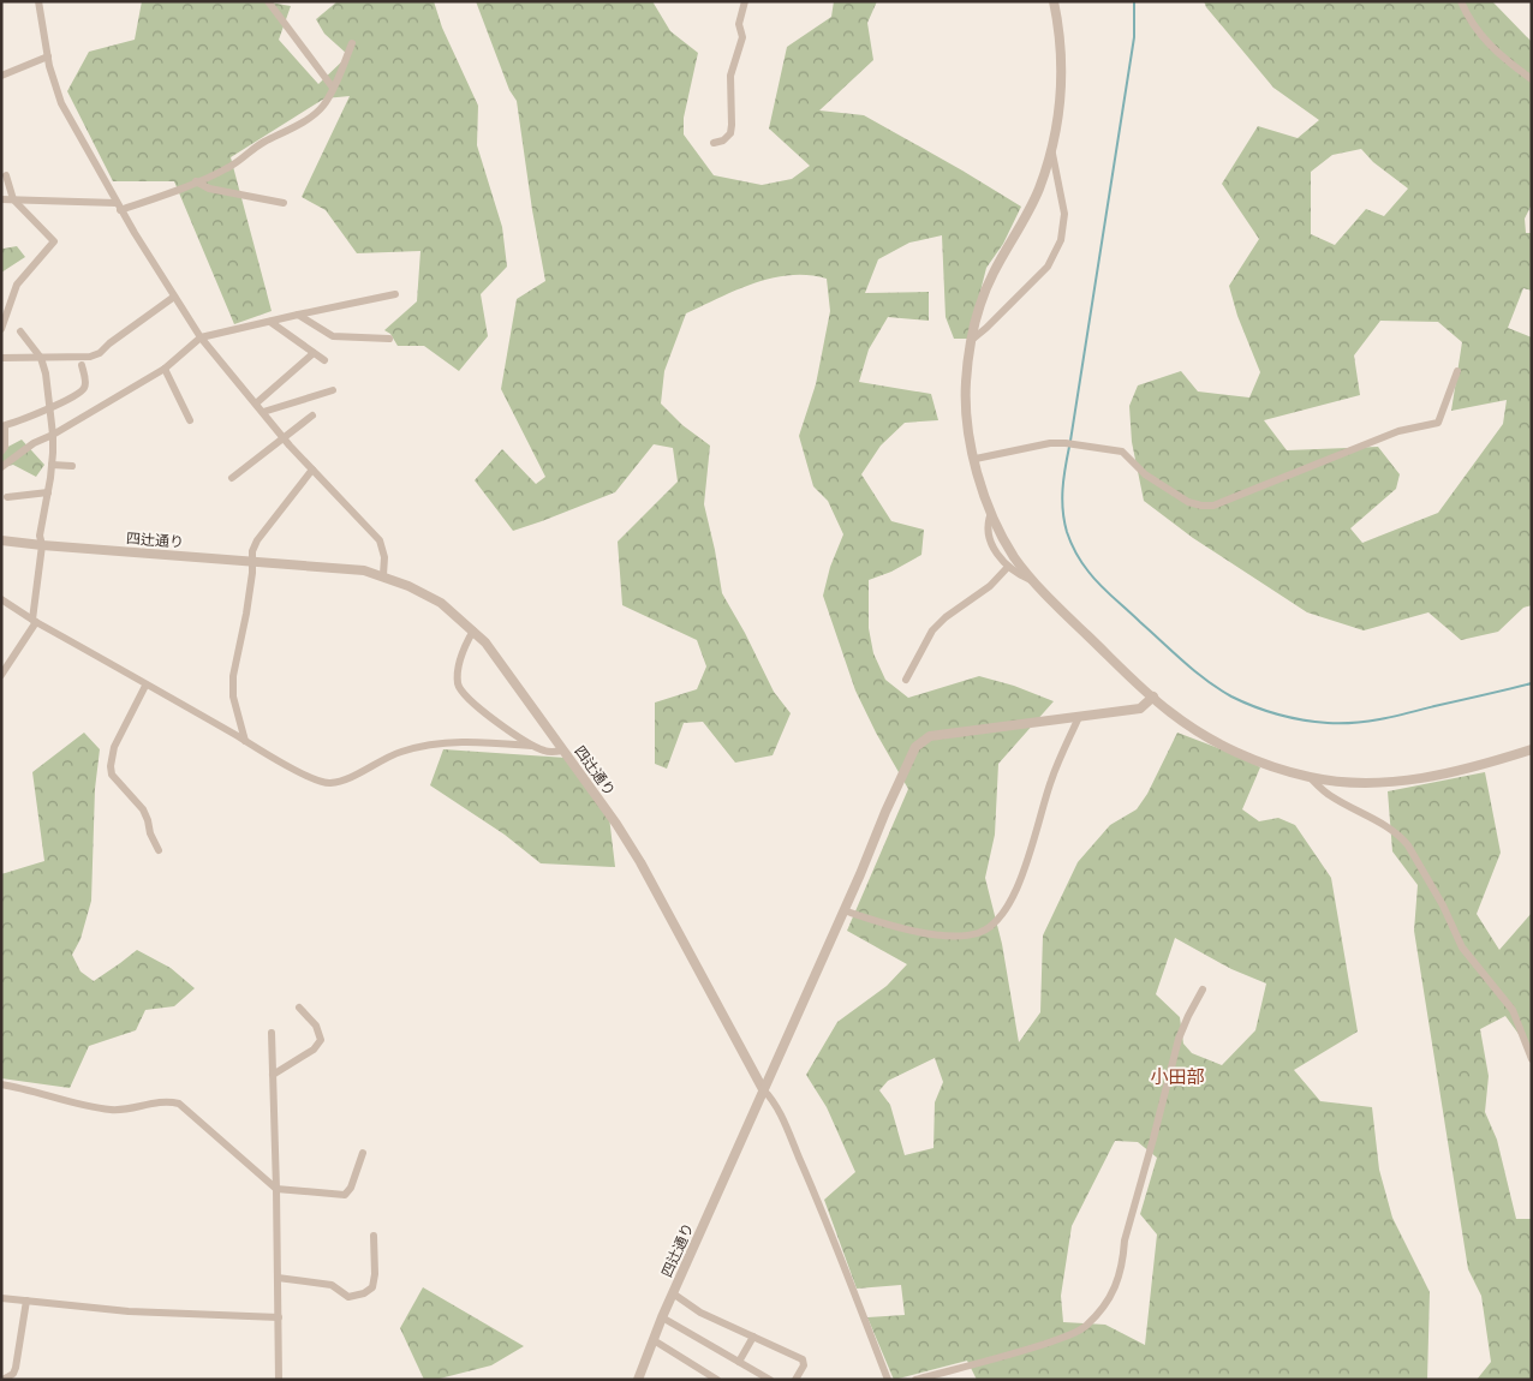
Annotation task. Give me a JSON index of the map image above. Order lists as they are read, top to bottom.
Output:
{
  "streets": {
    "street": ["四辻通り"]
  },
  "districts": ["小田部"]
}
